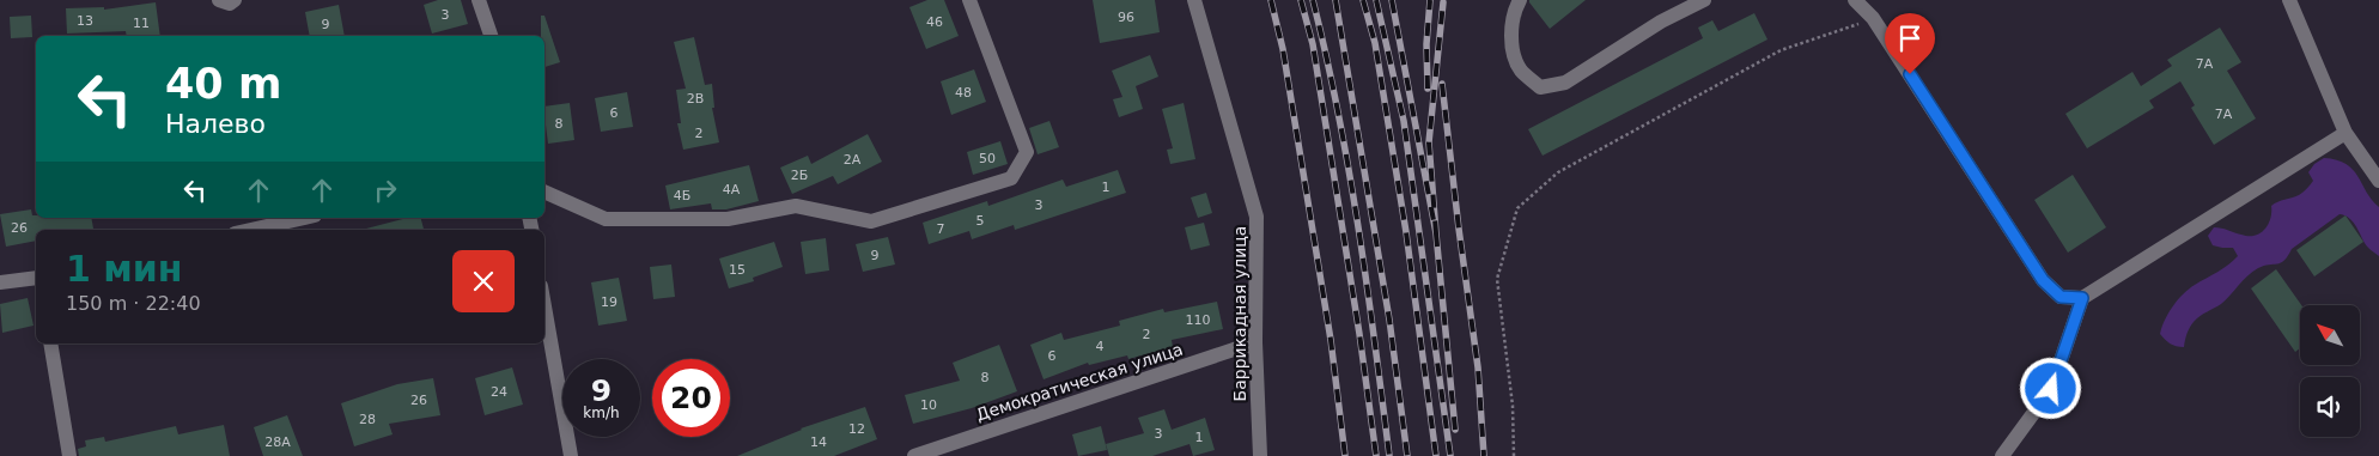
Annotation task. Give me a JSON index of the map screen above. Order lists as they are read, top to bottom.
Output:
{
  "streets": {
    "street": ["Баррикадная улица", "Демократическая улица"]
  },
  "crossings": [
    ["Баррикадная улица", "Демократическая улица"]
  ],
  "house_numbers": [
    "3",
    "96",
    "13",
    "46",
    "11",
    "9",
    "7А",
    "48",
    "2В",
    "6",
    "7А",
    "8",
    "2",
    "50",
    "2А",
    "2Б",
    "1",
    "4А",
    "4Б",
    "3",
    "5",
    "26",
    "7",
    "9",
    "15",
    "19",
    "110",
    "2",
    "4",
    "6",
    "8",
    "24",
    "26",
    "10",
    "28",
    "12",
    "3",
    "1",
    "28А",
    "14"
  ],
  "north": "top left",
  "page": {
    "turn": ["40 m", "Налево"],
    "heading": ["1 мин", "150 m · 22:40"],
    "speed": "9 km/h",
    "limit": "20"
  }
}
